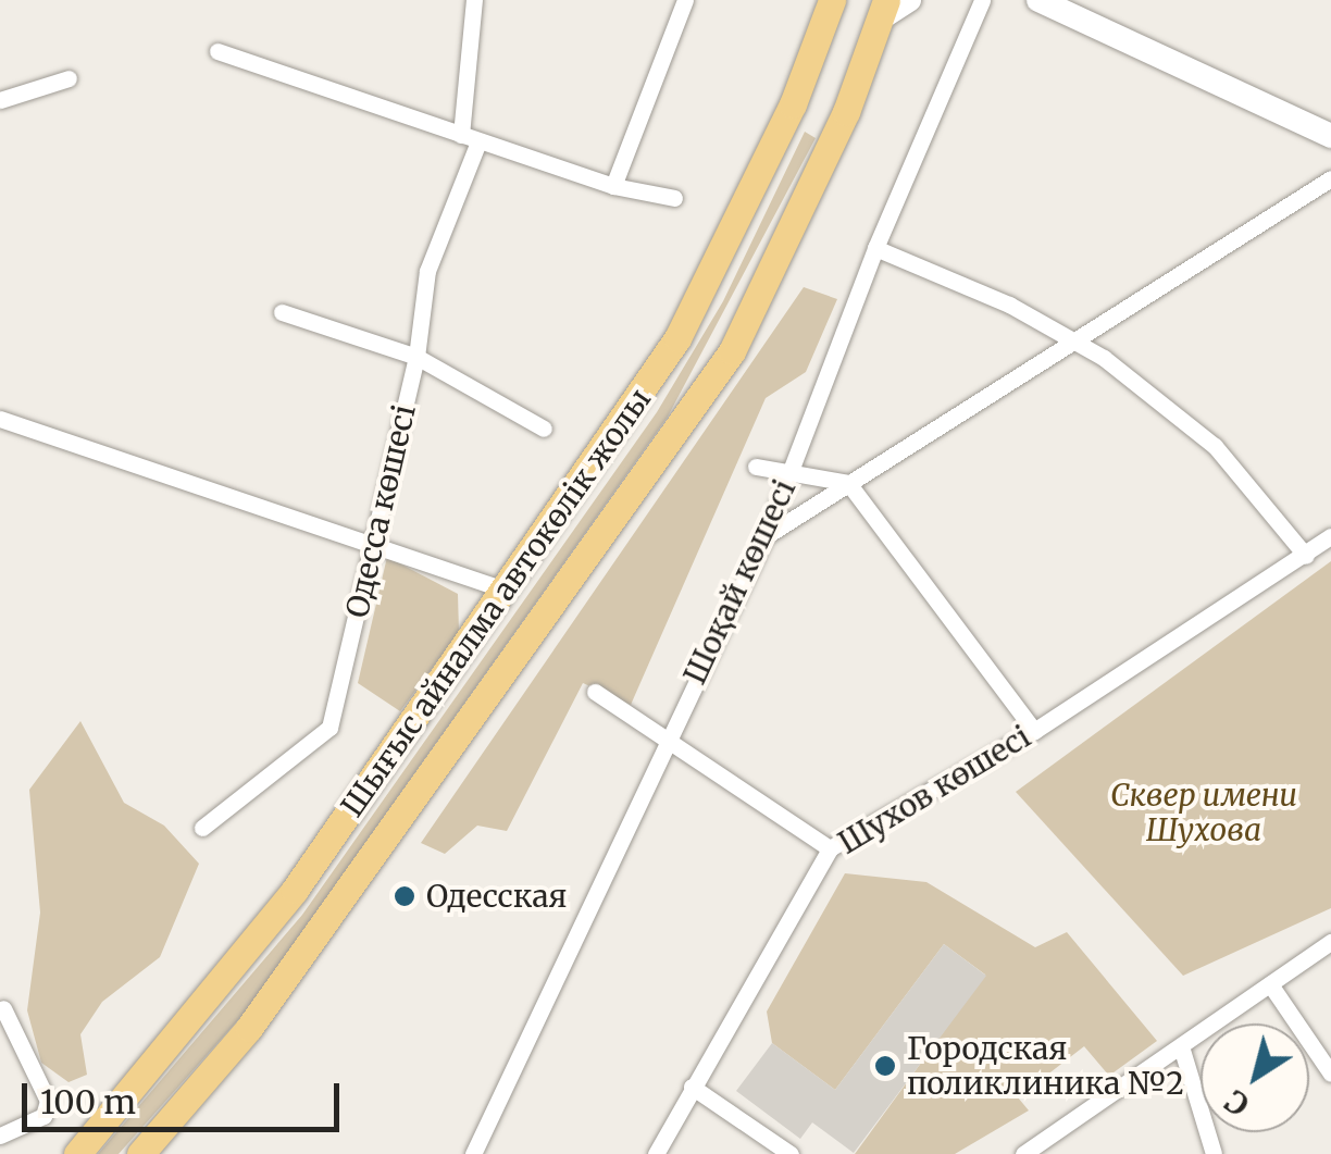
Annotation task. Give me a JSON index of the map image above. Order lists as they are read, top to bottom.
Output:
{
  "streets": {
    "main road": ["Шығыс айналма автокөлік жолы"],
    "street": ["Одесса көшесі", "Шоқай көшесі", "Шухов көшесі"]
  },
  "parks": ["Сквер имени Шухова"],
  "places": ["Одесская", "Городская поликлиника №2"],
  "scale_bar": "100 m",
  "north": "bottom left"
}
